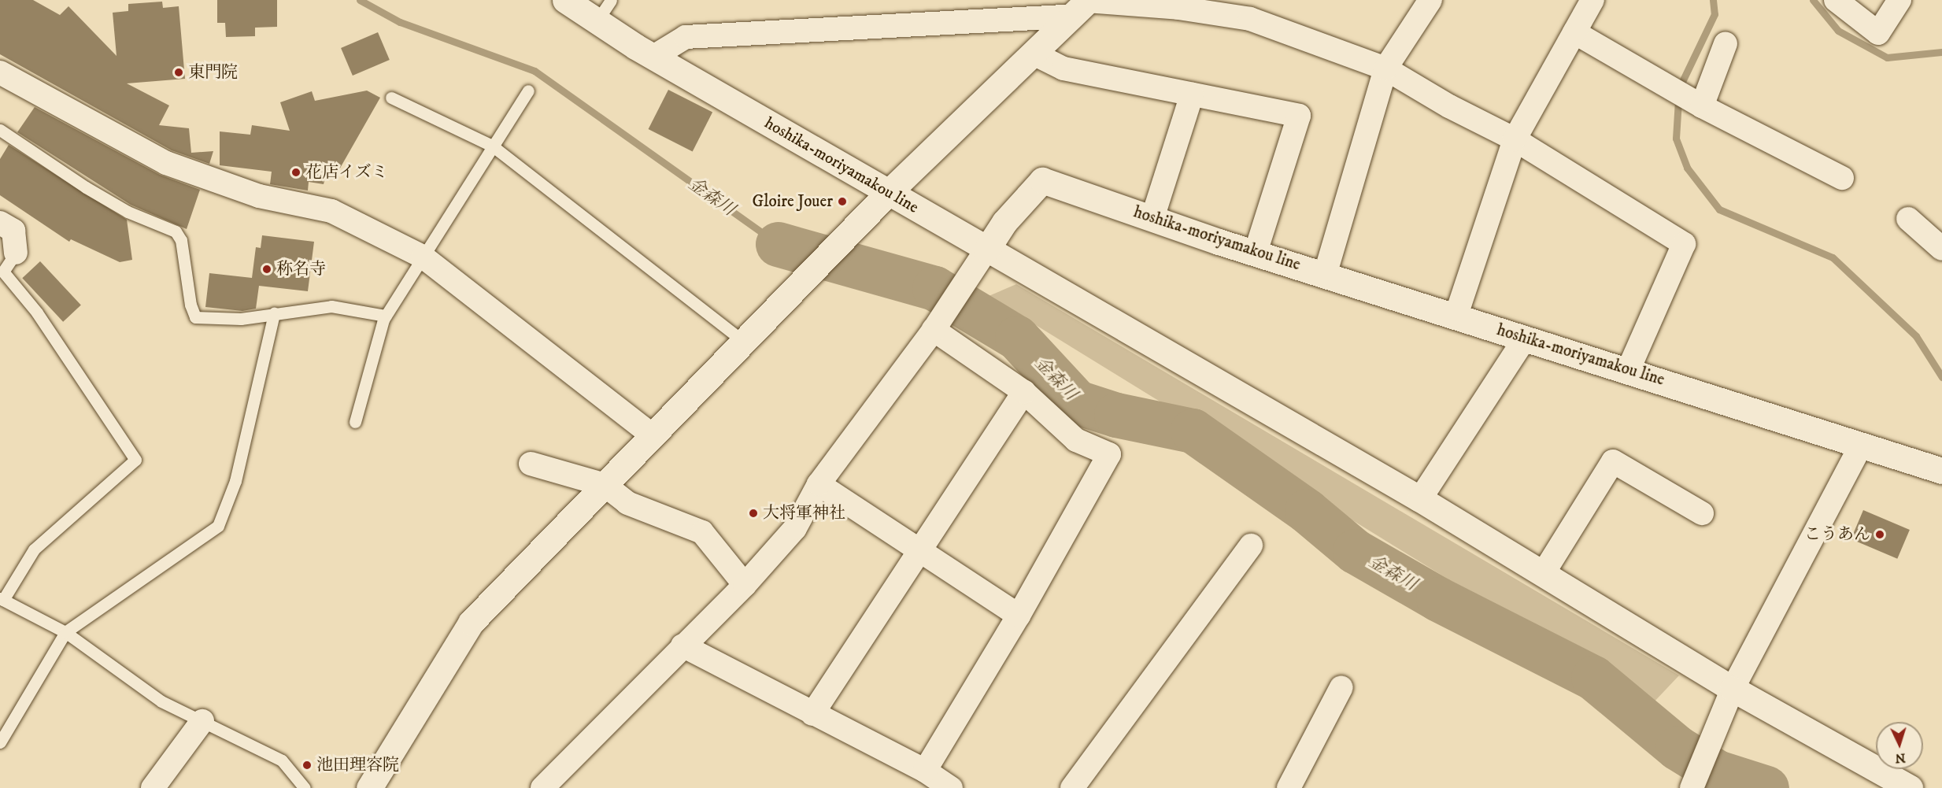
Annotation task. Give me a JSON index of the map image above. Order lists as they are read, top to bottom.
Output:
{
  "streets": {
    "street": ["hoshika-moriyamakou line"]
  },
  "water": ["金森川"],
  "places": [
    "東門院",
    "花店イズミ",
    "Gloire Jouer",
    "称名寺",
    "大将軍神社",
    "こうあん",
    "池田理容院"
  ],
  "north": "bottom"
}
